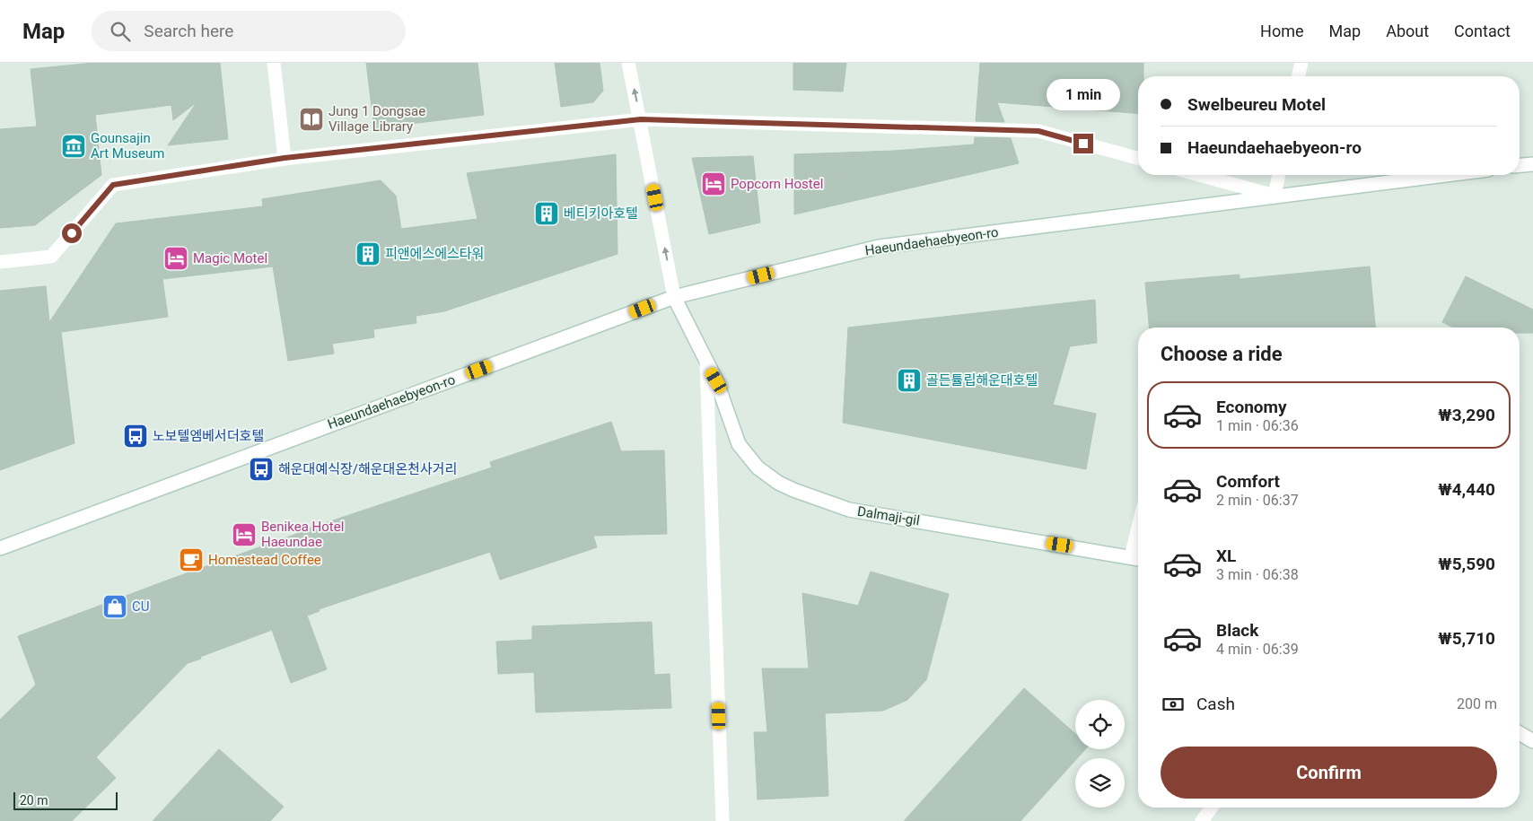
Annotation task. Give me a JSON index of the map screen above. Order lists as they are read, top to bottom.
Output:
{
  "streets": {
    "street": ["Haeundaehaebyeon-ro", "Dalmaji-gil"]
  },
  "crossings": [
    ["Haeundaehaebyeon-ro", "Dalmaji-gil"]
  ],
  "places": {
    "library": ["Jung 1 Dongsae Village Library"],
    "museum": ["Gounsajin Art Museum"],
    "hotel": ["Popcorn Hostel", "Magic Motel", "Benikea Hotel Haeundae"],
    "building": ["베티키아호텔", "피앤에스에스타워", "골든튤립해운대호텔"],
    "bus stop": ["노보텔엠베서더호텔", "해운대예식장/해운대온천사거리"],
    "cafe": ["Homestead Coffee"],
    "shop": ["CU"]
  },
  "scale_bar": "20 m",
  "page": {
    "header": "Map",
    "search": "Search here",
    "nav": [
      "Home",
      "Map",
      "About",
      "Contact"
    ],
    "banner": ["Swelbeureu Motel", "Haeundaehaebyeon-ro"],
    "bubble": "1 min",
    "heading": "Choose a ride",
    "list": [
      {
        "name": "Economy",
        "note": "1 min · 06:36",
        "value": "₩3,290"
      },
      {
        "name": "Comfort",
        "note": "2 min · 06:37",
        "value": "₩4,440"
      },
      {
        "name": "XL",
        "note": "3 min · 06:38",
        "value": "₩5,590"
      },
      {
        "name": "Black",
        "note": "4 min · 06:39",
        "value": "₩5,710"
      }
    ],
    "pay": ["Cash", "200 m"],
    "buttons": "Confirm",
    "scale": "20 m"
  }
}
